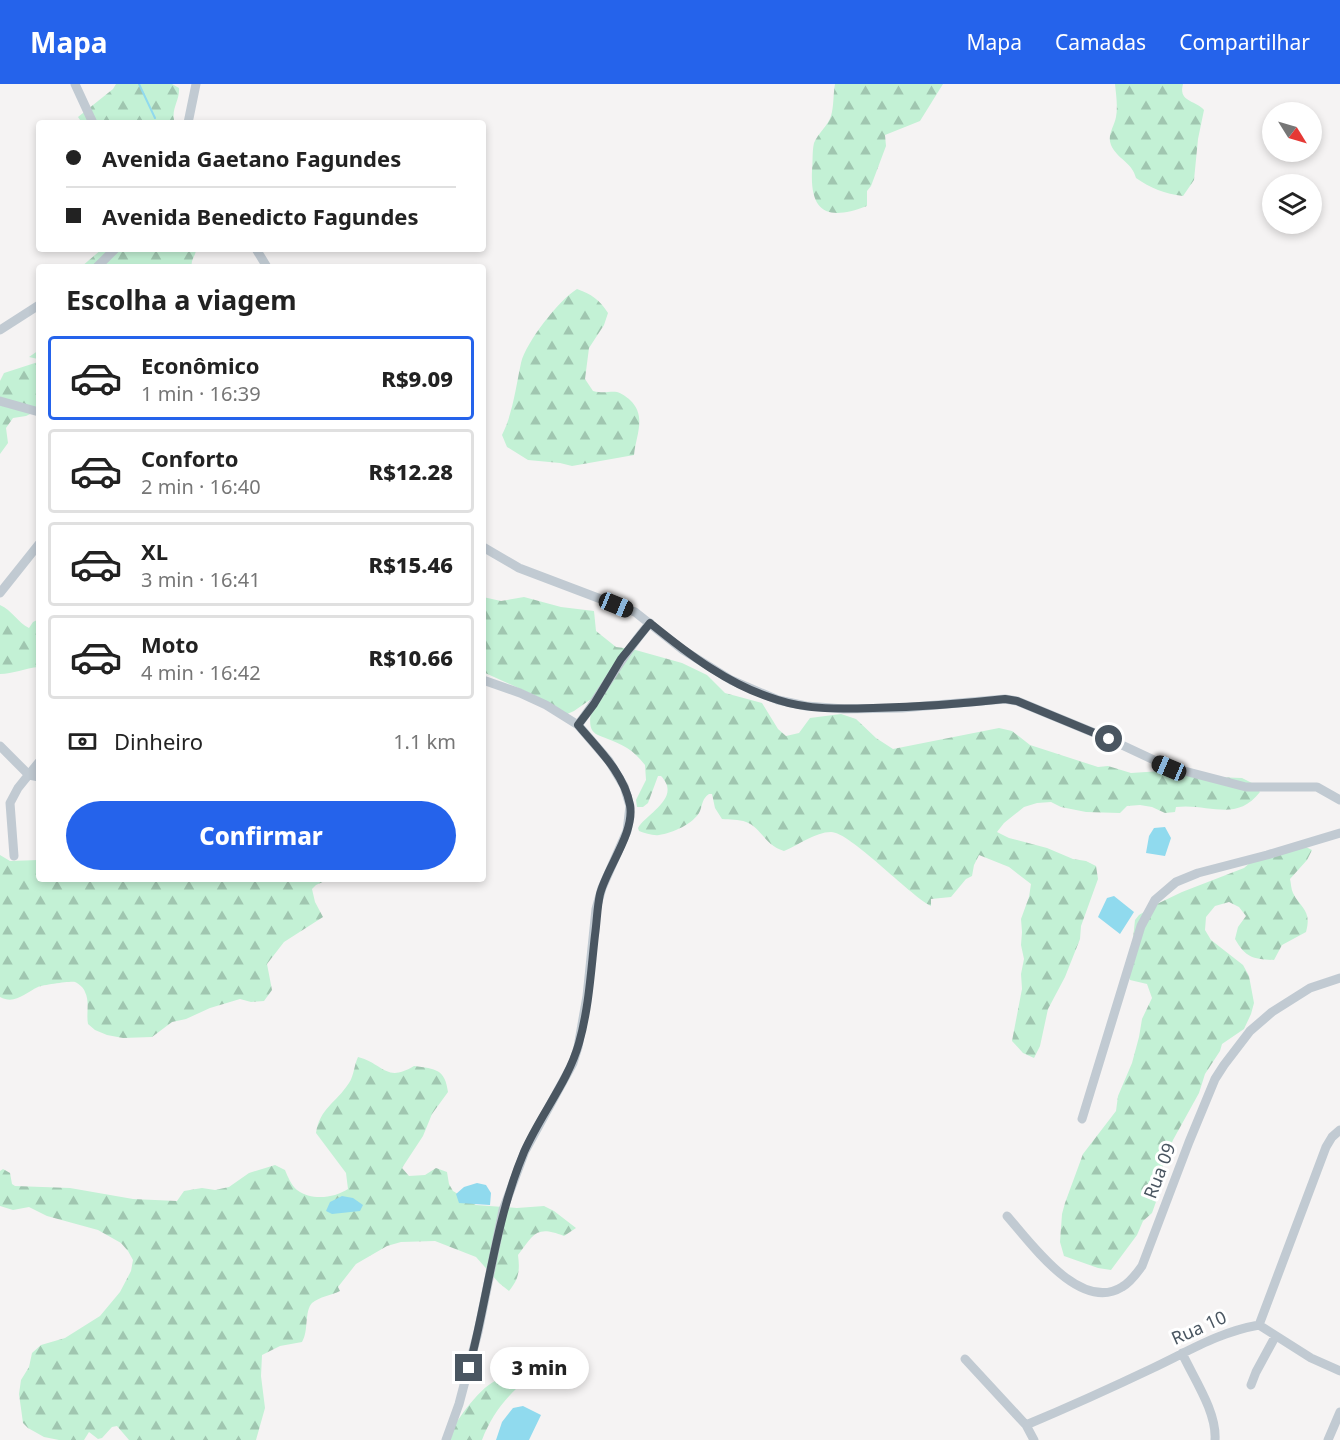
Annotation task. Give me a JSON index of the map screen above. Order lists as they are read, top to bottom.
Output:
{
  "streets": {
    "street": ["Rua 09", "Rua 10"]
  },
  "north": "bottom right",
  "page": {
    "header": "Mapa",
    "nav": ["Mapa", "Camadas", "Compartilhar"],
    "banner": ["Avenida Gaetano Fagundes", "Avenida Benedicto Fagundes"],
    "heading": "Escolha a viagem",
    "list": [
      {
        "name": "Econômico",
        "note": "1 min · 16:39",
        "value": "R$9.09"
      },
      {
        "name": "Conforto",
        "note": "2 min · 16:40",
        "value": "R$12.28"
      },
      {
        "name": "XL",
        "note": "3 min · 16:41",
        "value": "R$15.46"
      },
      {
        "name": "Moto",
        "note": "4 min · 16:42",
        "value": "R$10.66"
      }
    ],
    "pay": ["Dinheiro", "1.1 km"],
    "buttons": "Confirmar",
    "bubble": "3 min"
  }
}
